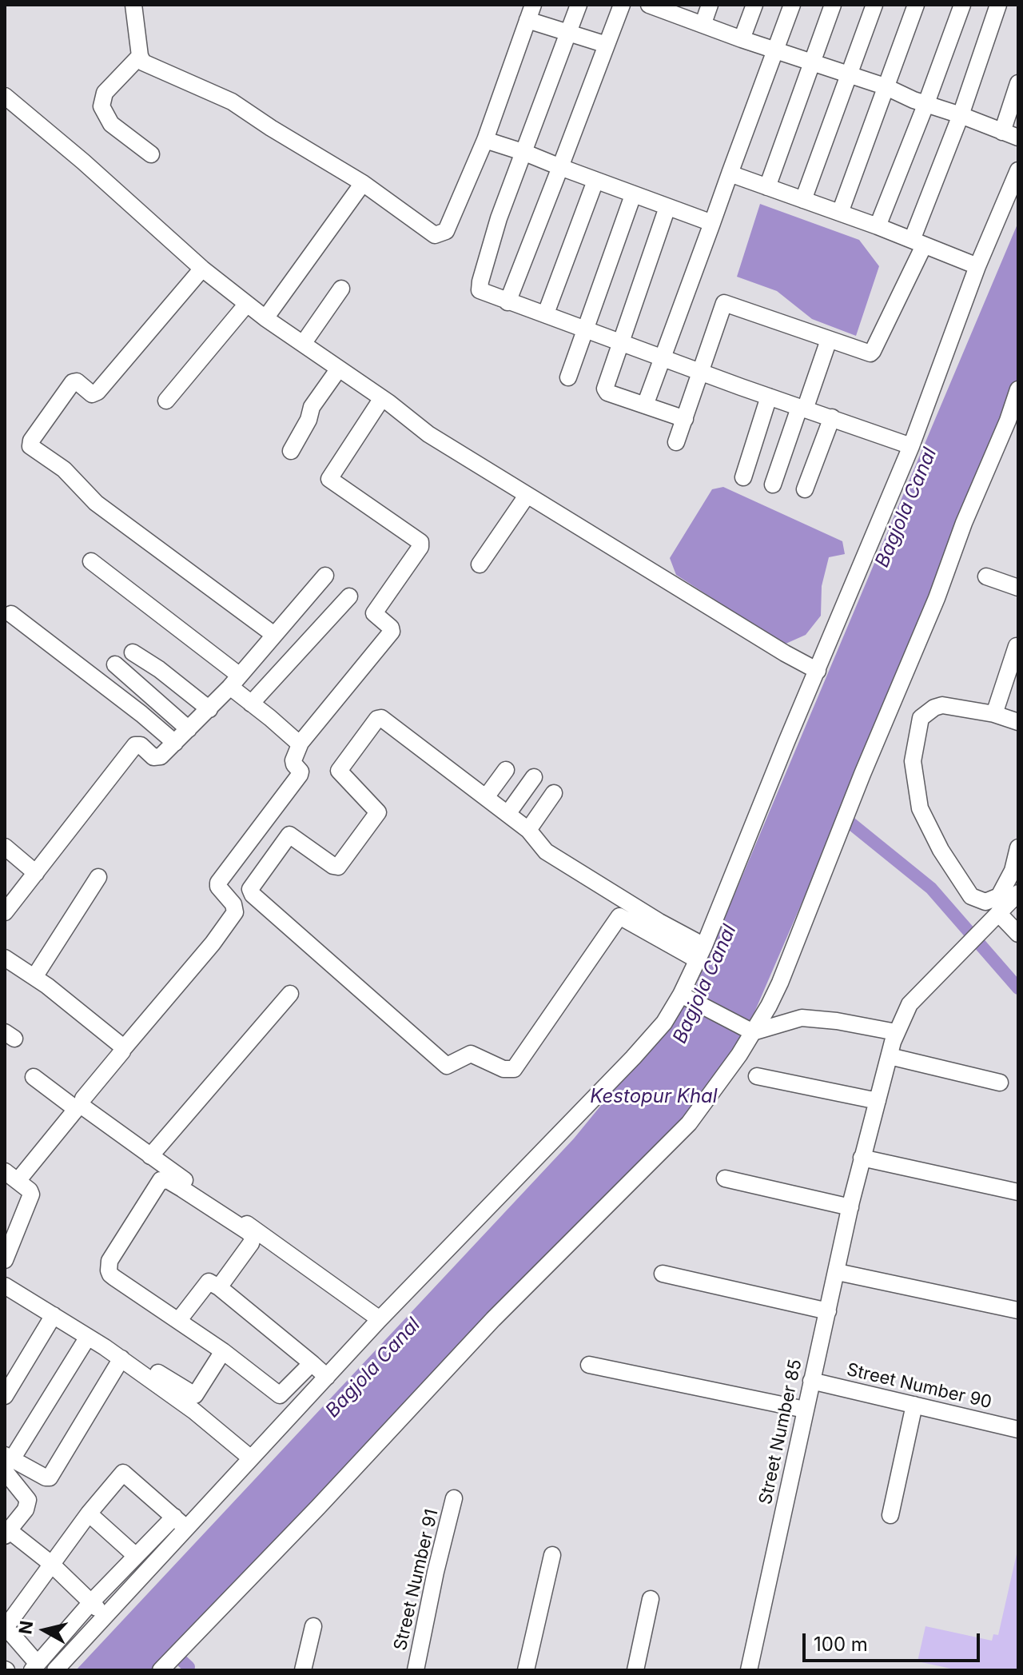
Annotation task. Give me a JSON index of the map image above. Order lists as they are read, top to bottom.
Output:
{
  "streets": {
    "street": ["Street Number 90", "Street Number 85", "Street Number 91"]
  },
  "crossings": [
    ["Street Number 90", "Street Number 85"]
  ],
  "water": ["Bagjola Canal", "Kestopur Khal"],
  "scale_bar": "100 m",
  "north": "left"
}
